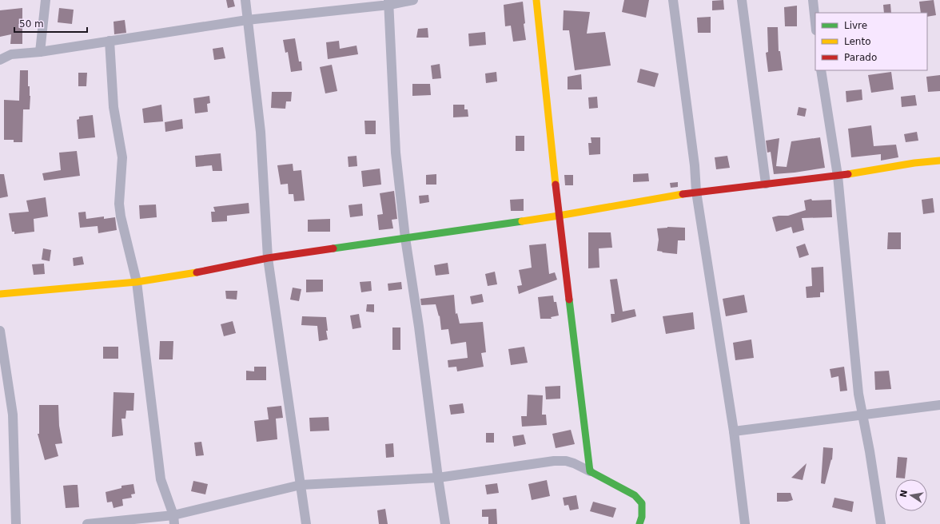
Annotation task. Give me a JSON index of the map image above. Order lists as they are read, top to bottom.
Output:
{
  "legend": ["Livre", "Lento", "Parado"],
  "scale_bar": "50 m",
  "north": "left"
}
